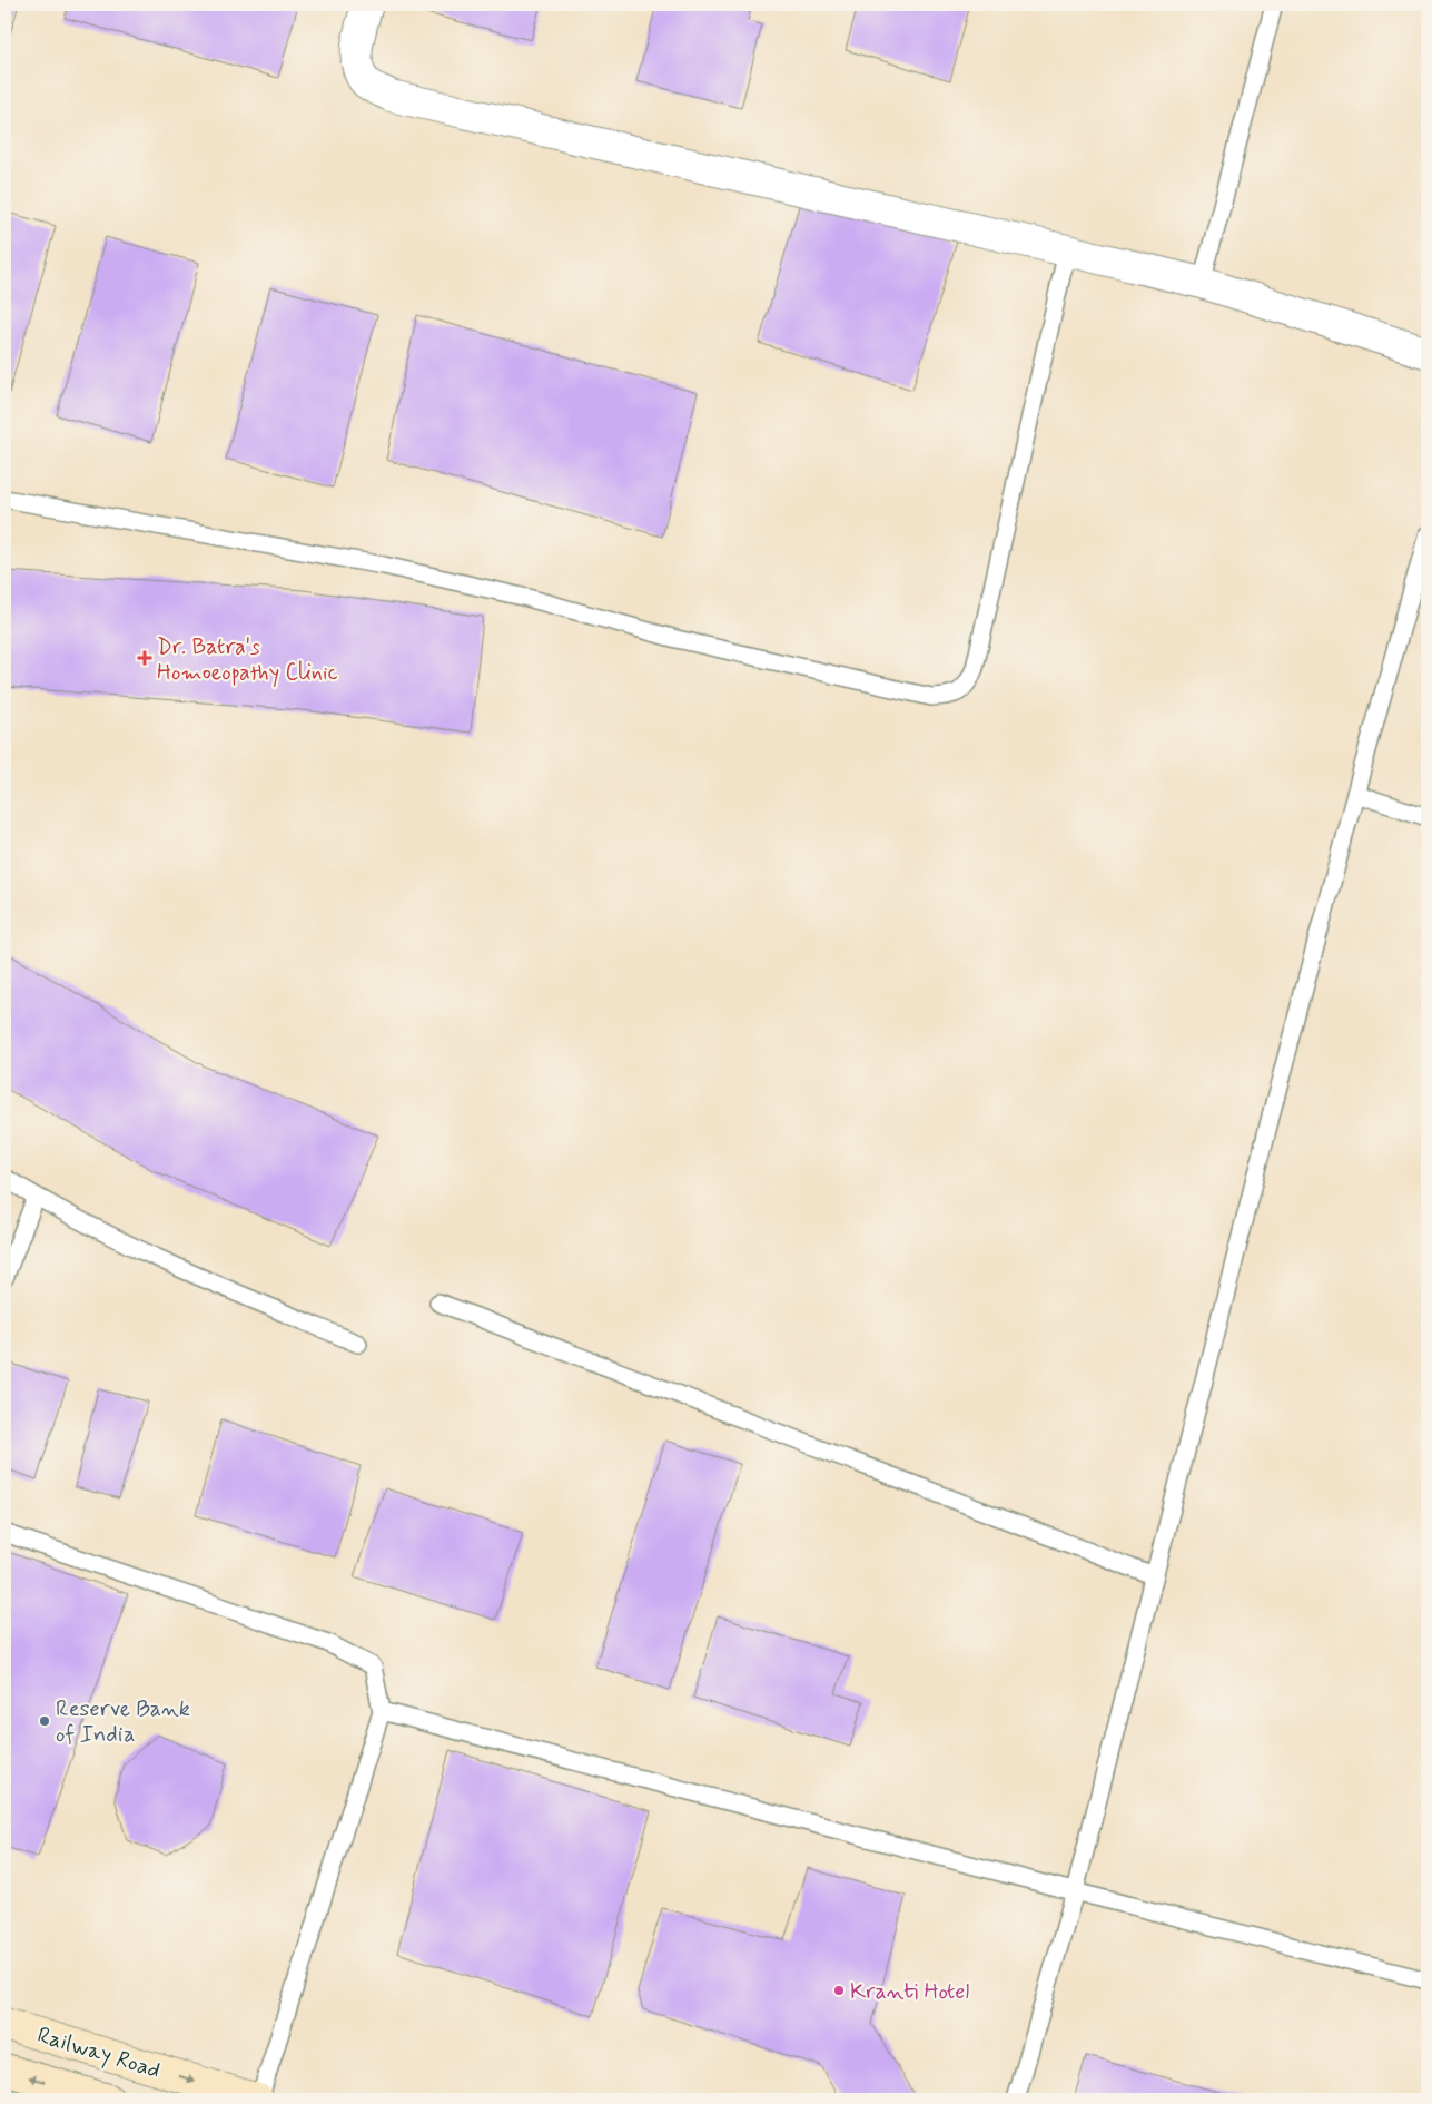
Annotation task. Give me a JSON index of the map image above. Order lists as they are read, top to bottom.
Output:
{
  "streets": {
    "main road": ["Railway Road"]
  },
  "places": {
    "health": ["Dr. Batra's Homoeopathy Clinic"],
    "other": ["Reserve Bank of India", "Kranti Hotel"]
  }
}
